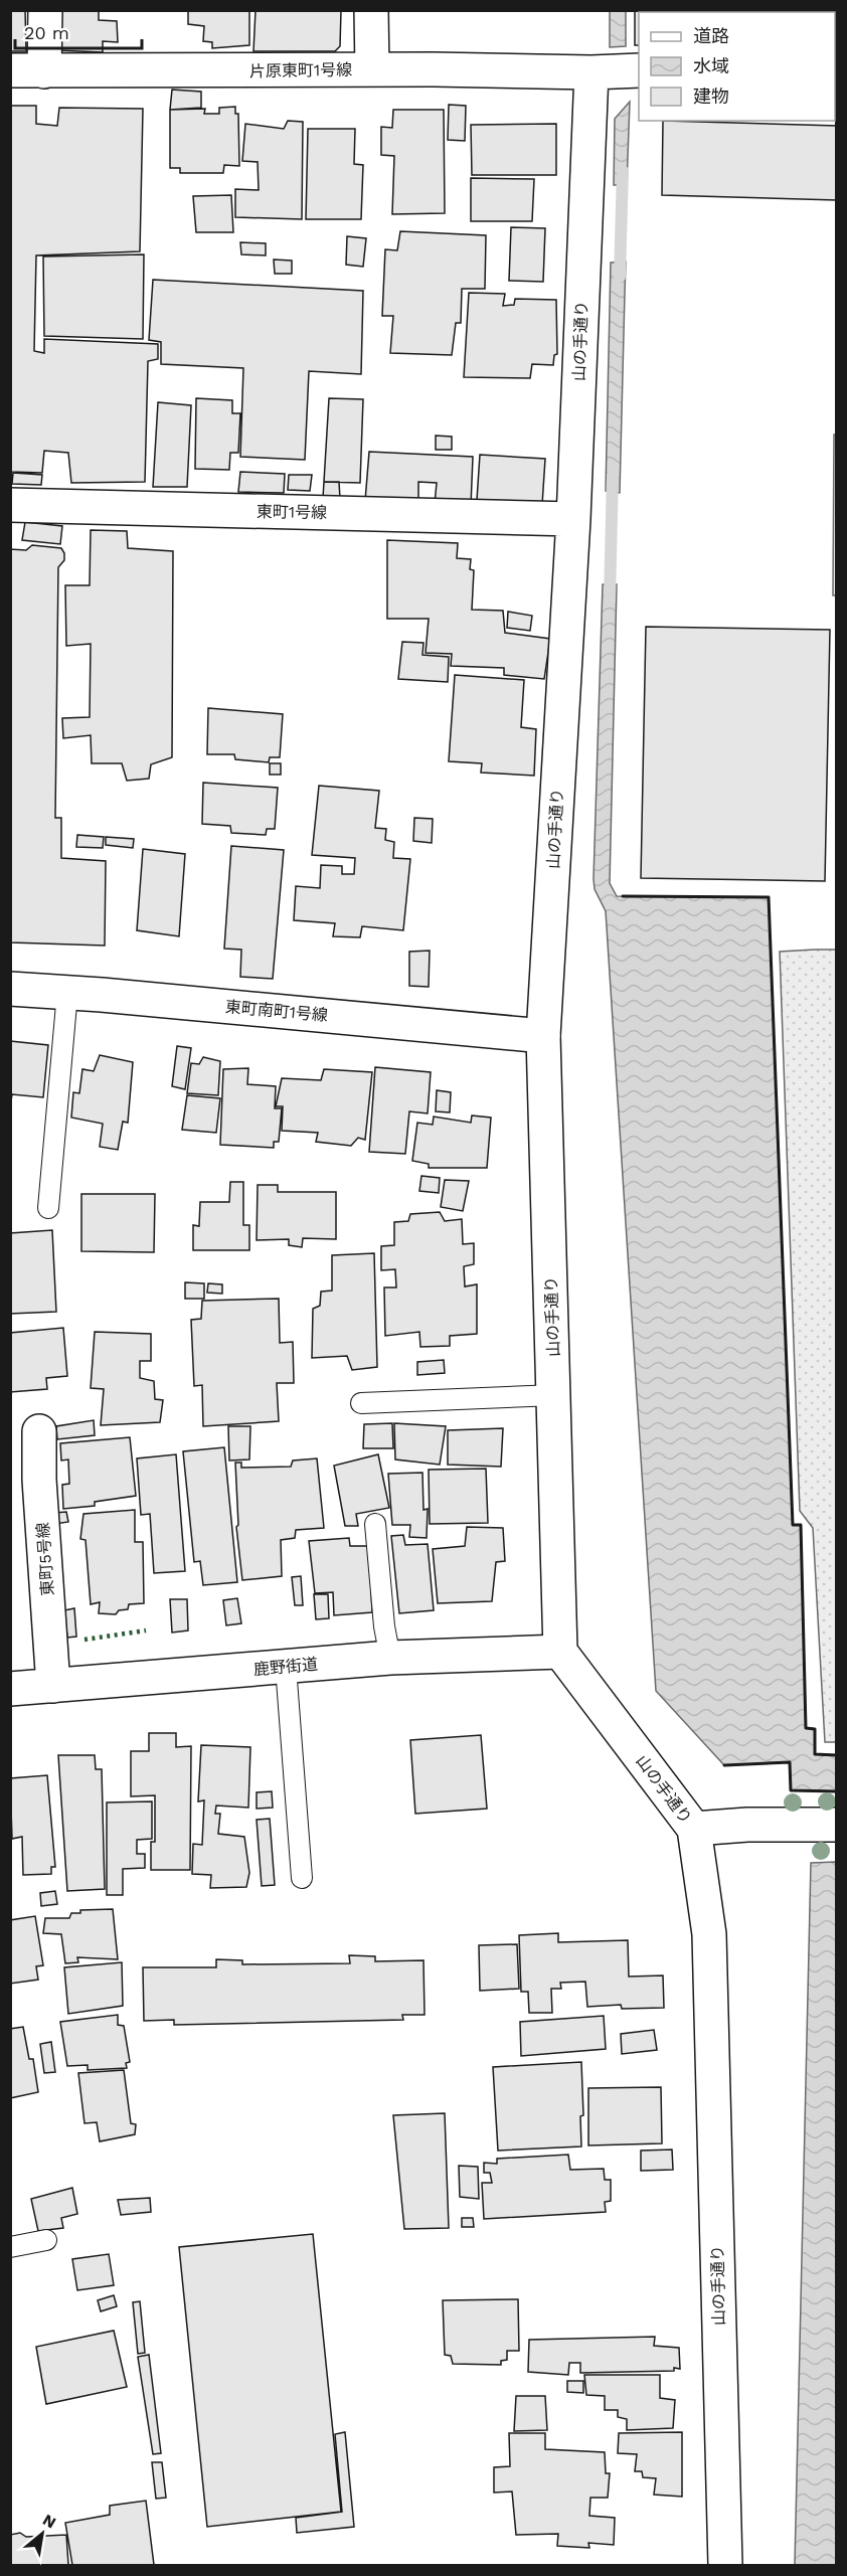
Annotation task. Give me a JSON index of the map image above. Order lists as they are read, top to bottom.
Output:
{
  "streets": {
    "street": [
      "片原東町1号線",
      "山の手通り",
      "東町1号線",
      "東町南町1号線",
      "東町5号線",
      "鹿野街道"
    ]
  },
  "crossings": [
    ["片原東町1号線", "山の手通り"],
    ["山の手通り", "東町1号線"],
    ["山の手通り", "東町南町1号線"],
    ["山の手通り", "鹿野街道"],
    ["東町5号線", "鹿野街道"]
  ],
  "legend": ["道路", "水域", "建物"],
  "scale_bar": "20 m",
  "north": "top right"
}
